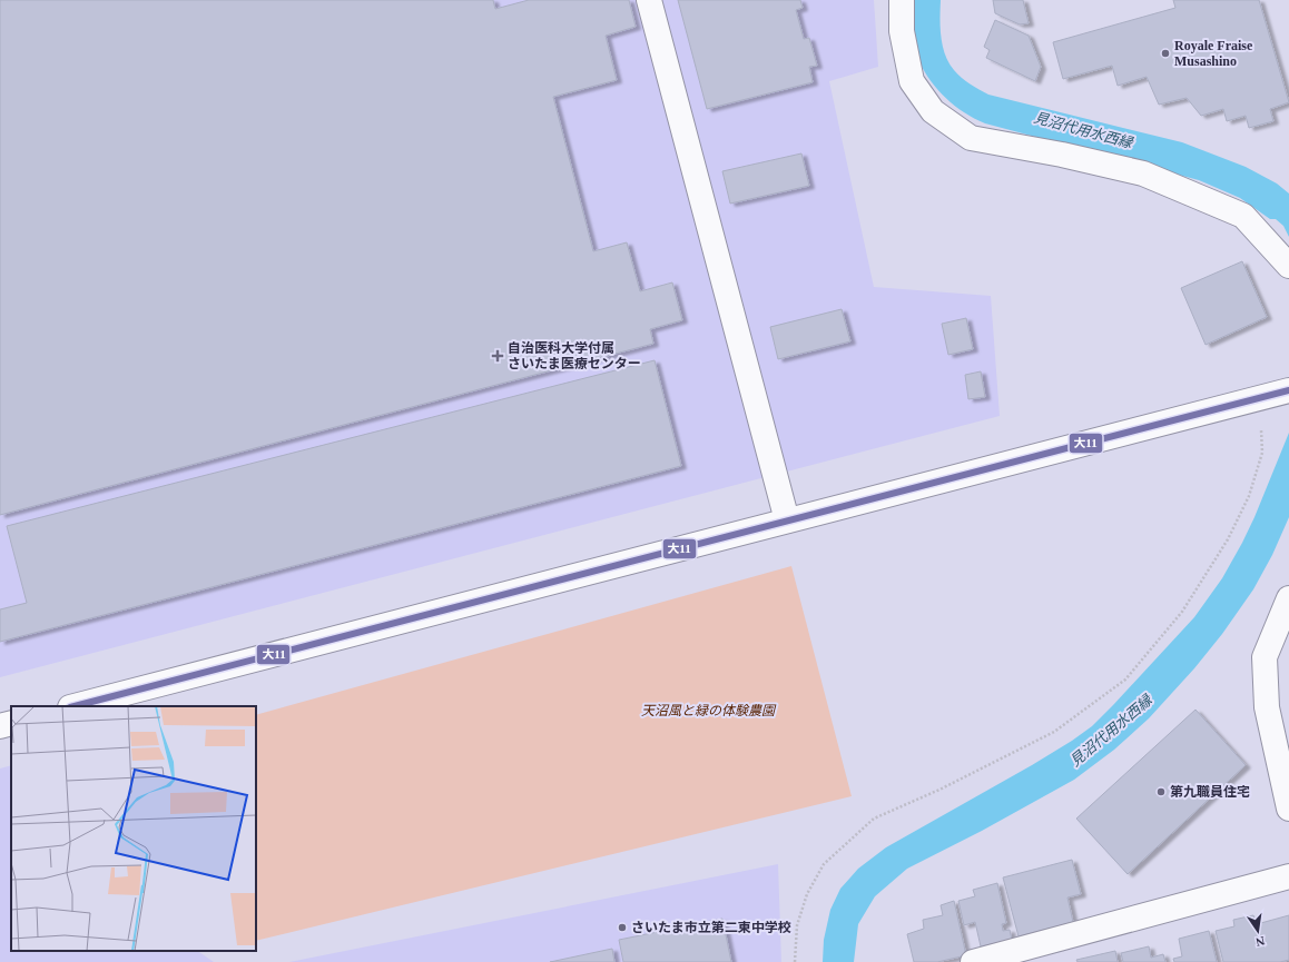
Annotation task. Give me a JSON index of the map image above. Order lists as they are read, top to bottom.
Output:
{
  "water": ["見沼代用水西縁"],
  "parks": ["天沼風と緑の体験農園"],
  "places": {
    "other": ["Royale Fraise Musashino", "第九職員住宅", "さいたま市立第二東中学校"],
    "health": ["自治医科大学付属 さいたま医療センター"]
  },
  "lines": ["transit line 大11"],
  "north": "bottom"
}
